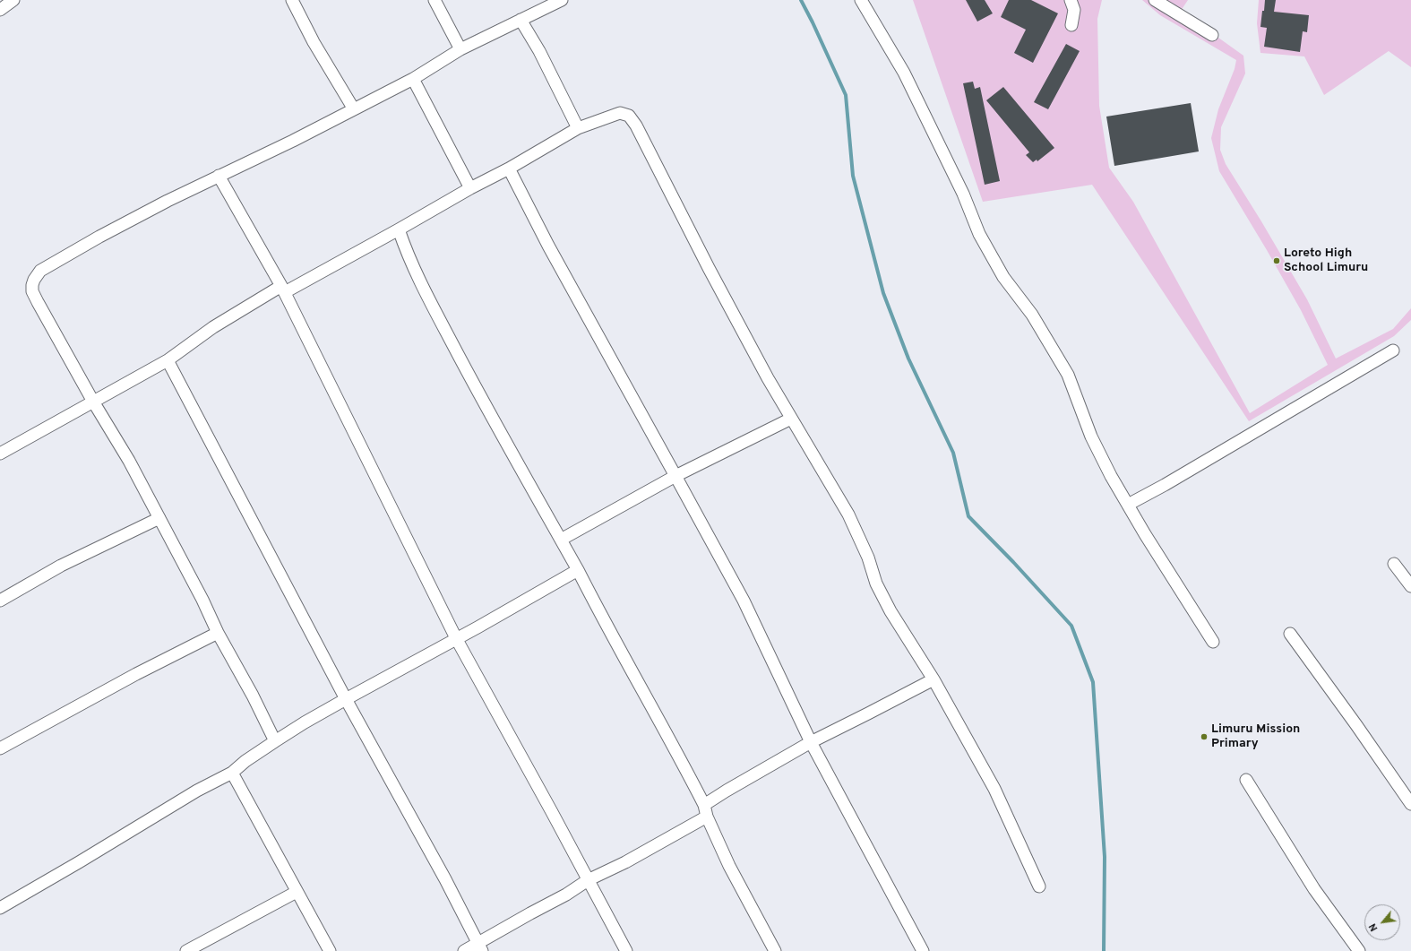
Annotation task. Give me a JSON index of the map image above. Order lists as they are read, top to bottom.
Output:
{
  "places": ["Loreto High School Limuru", "Limuru Mission Primary"],
  "north": "bottom left"
}
